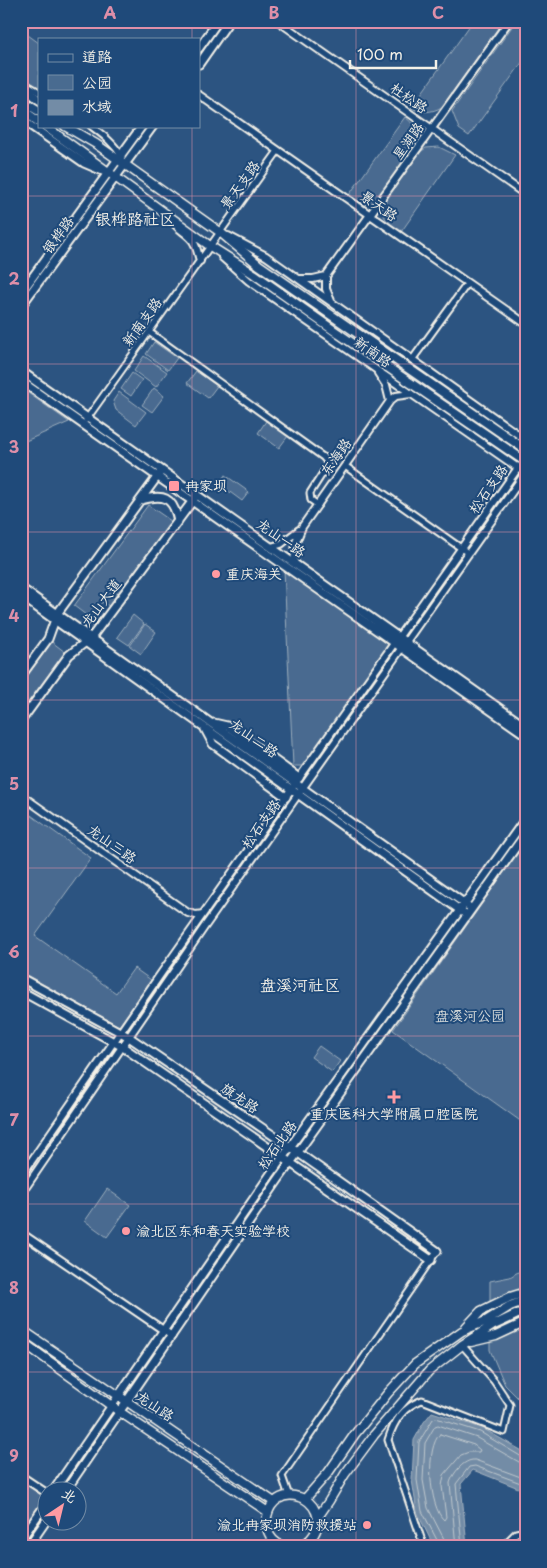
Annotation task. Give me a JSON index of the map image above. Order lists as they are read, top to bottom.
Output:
{
  "streets": {
    "main road": [
      "银桦路",
      "新南路",
      "龙山一路",
      "龙山大道",
      "龙山二路",
      "旗龙路",
      "松石北路",
      "龙山路"
    ],
    "street": [
      "杜松路",
      "星湖路",
      "景天支路",
      "景天路",
      "新南支路",
      "东海路",
      "松石支路",
      "龙山三路"
    ]
  },
  "crossings": [
    ["杜松路", "星湖路"],
    ["星湖路", "景天路"],
    ["景天支路", "景天路"],
    ["景天支路", "新南支路"],
    ["景天支路", "新南路"],
    ["银桦路", "新南路"],
    ["新南支路", "新南路"],
    ["新南支路", "龙山一路"],
    ["新南路", "松石支路"],
    ["松石支路", "龙山一路"],
    ["松石支路", "龙山二路"],
    ["松石支路", "旗龙路"],
    ["龙山一路", "龙山大道"],
    ["龙山大道", "龙山二路"],
    ["龙山二路", "松石北路"],
    ["旗龙路", "松石北路"],
    ["松石北路", "龙山路"]
  ],
  "districts": ["银桦路社区", "盘溪河社区"],
  "parks": ["盘溪河公园"],
  "places": {
    "transit": ["冉家坝"],
    "other": ["重庆海关", "渝北区东和春天实验学校", "渝北冉家坝消防救援站"],
    "health": ["重庆医科大学附属口腔医院"]
  },
  "legend": ["道路", "公园", "水域"],
  "scale_bar": "100 m",
  "north": "top right",
  "grid": {
    "columns": ["A", "B", "C"],
    "rows": [
      "1",
      "2",
      "3",
      "4",
      "5",
      "6",
      "7",
      "8",
      "9"
    ]
  }
}
